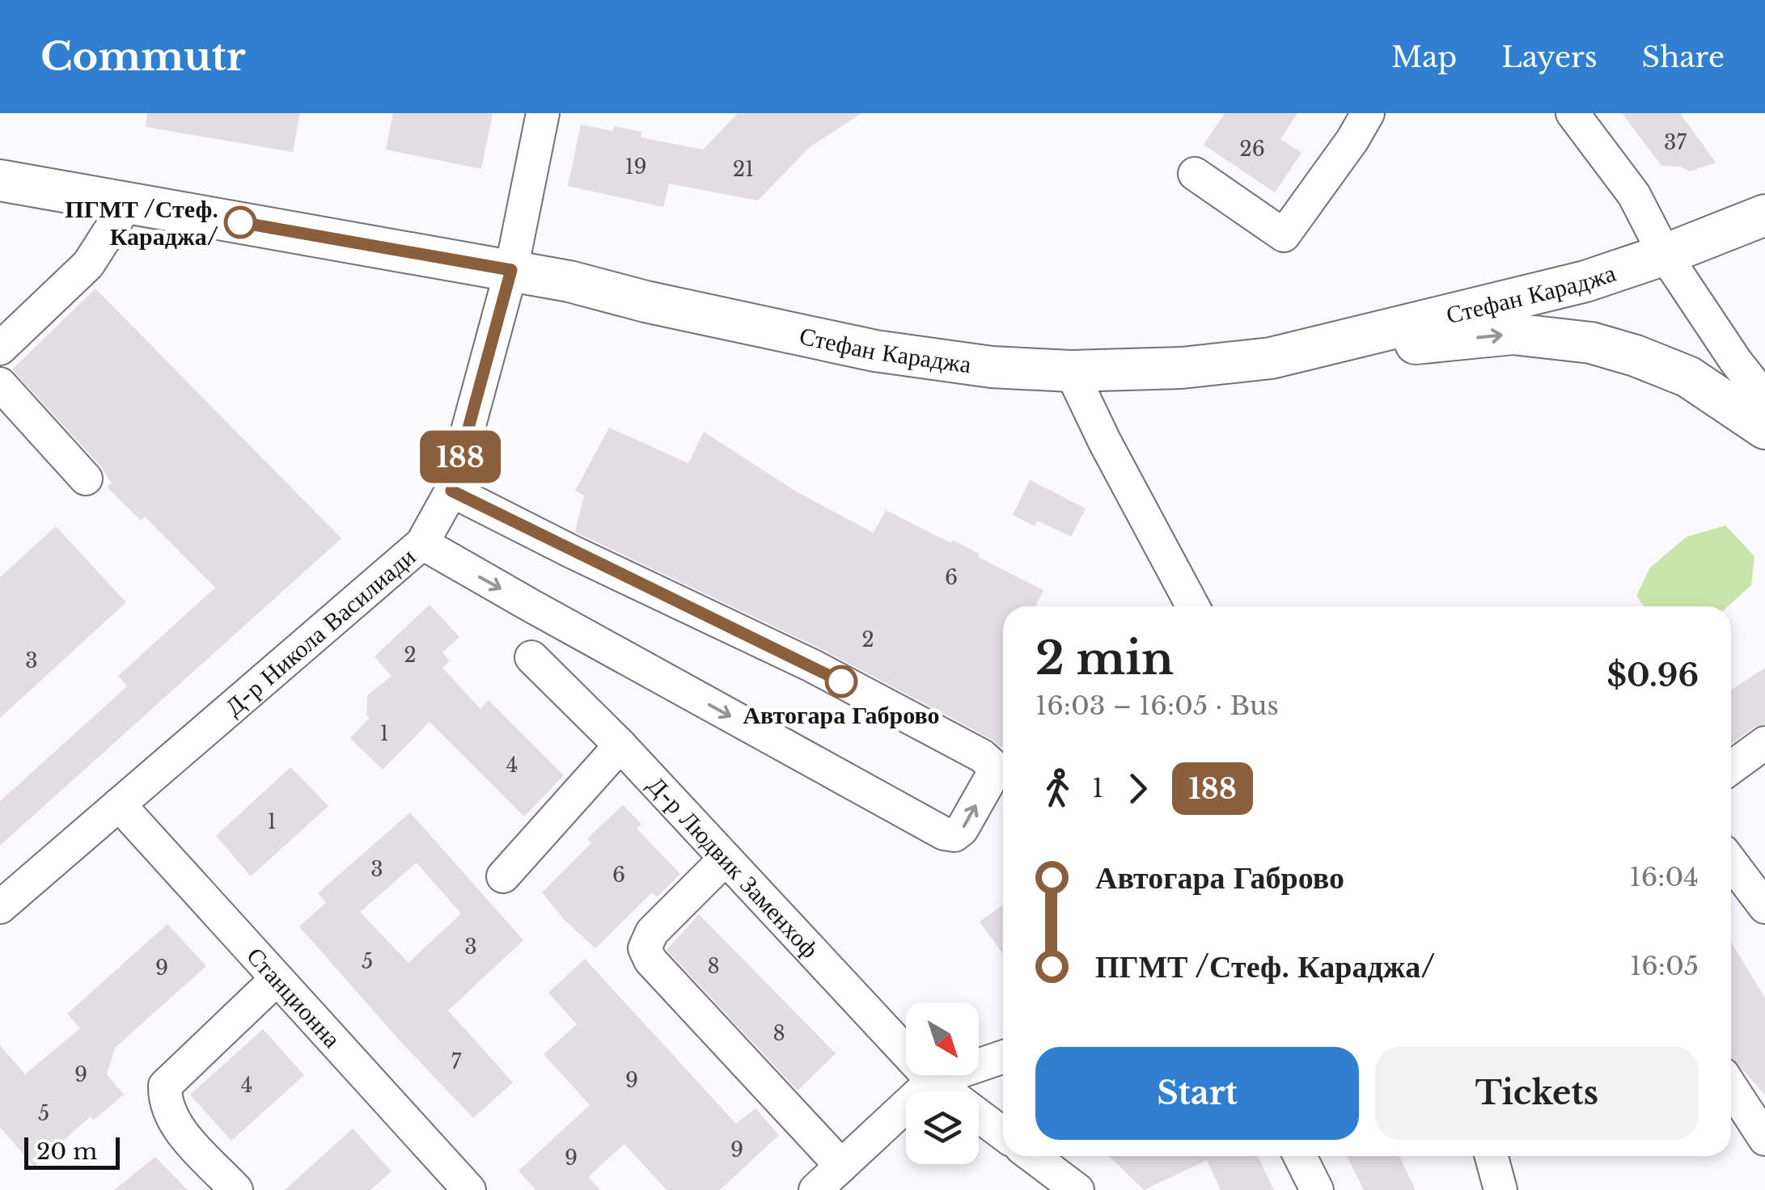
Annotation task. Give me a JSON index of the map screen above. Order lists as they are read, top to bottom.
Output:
{
  "streets": {
    "main road": ["Стефан Караджа"],
    "street": ["Д-р Никола Василиади", "Д-р Людвик Заменхоф", "Станционна"]
  },
  "crossings": [
    ["Стефан Караджа", "Д-р Никола Василиади"],
    ["Д-р Никола Василиади", "Станционна"]
  ],
  "places": ["ПГМТ /Стеф. Караджа/", "Автогара Габрово"],
  "lines": ["bus line 188"],
  "house_numbers": [
    "37",
    "26",
    "19",
    "21",
    "6",
    "2",
    "2",
    "3",
    "1",
    "4",
    "1",
    "3",
    "6",
    "3",
    "5",
    "8",
    "9",
    "8",
    "7",
    "9",
    "9",
    "4",
    "5",
    "9",
    "9"
  ],
  "scale_bar": "20 m",
  "north": "bottom right",
  "page": {
    "header": "Commutr",
    "nav": ["Map", "Layers", "Share"],
    "on_map": "188",
    "heading": ["2 min", "16:03 – 16:05 · Bus", "$0.96"],
    "legs": ["1", "188"],
    "list": [
      {
        "name": "Автогара Габрово",
        "value": "16:04"
      },
      {
        "name": "ПГМТ /Стеф. Караджа/",
        "value": "16:05"
      }
    ],
    "buttons": ["Start", "Tickets"],
    "scale": "20 m"
  }
}
